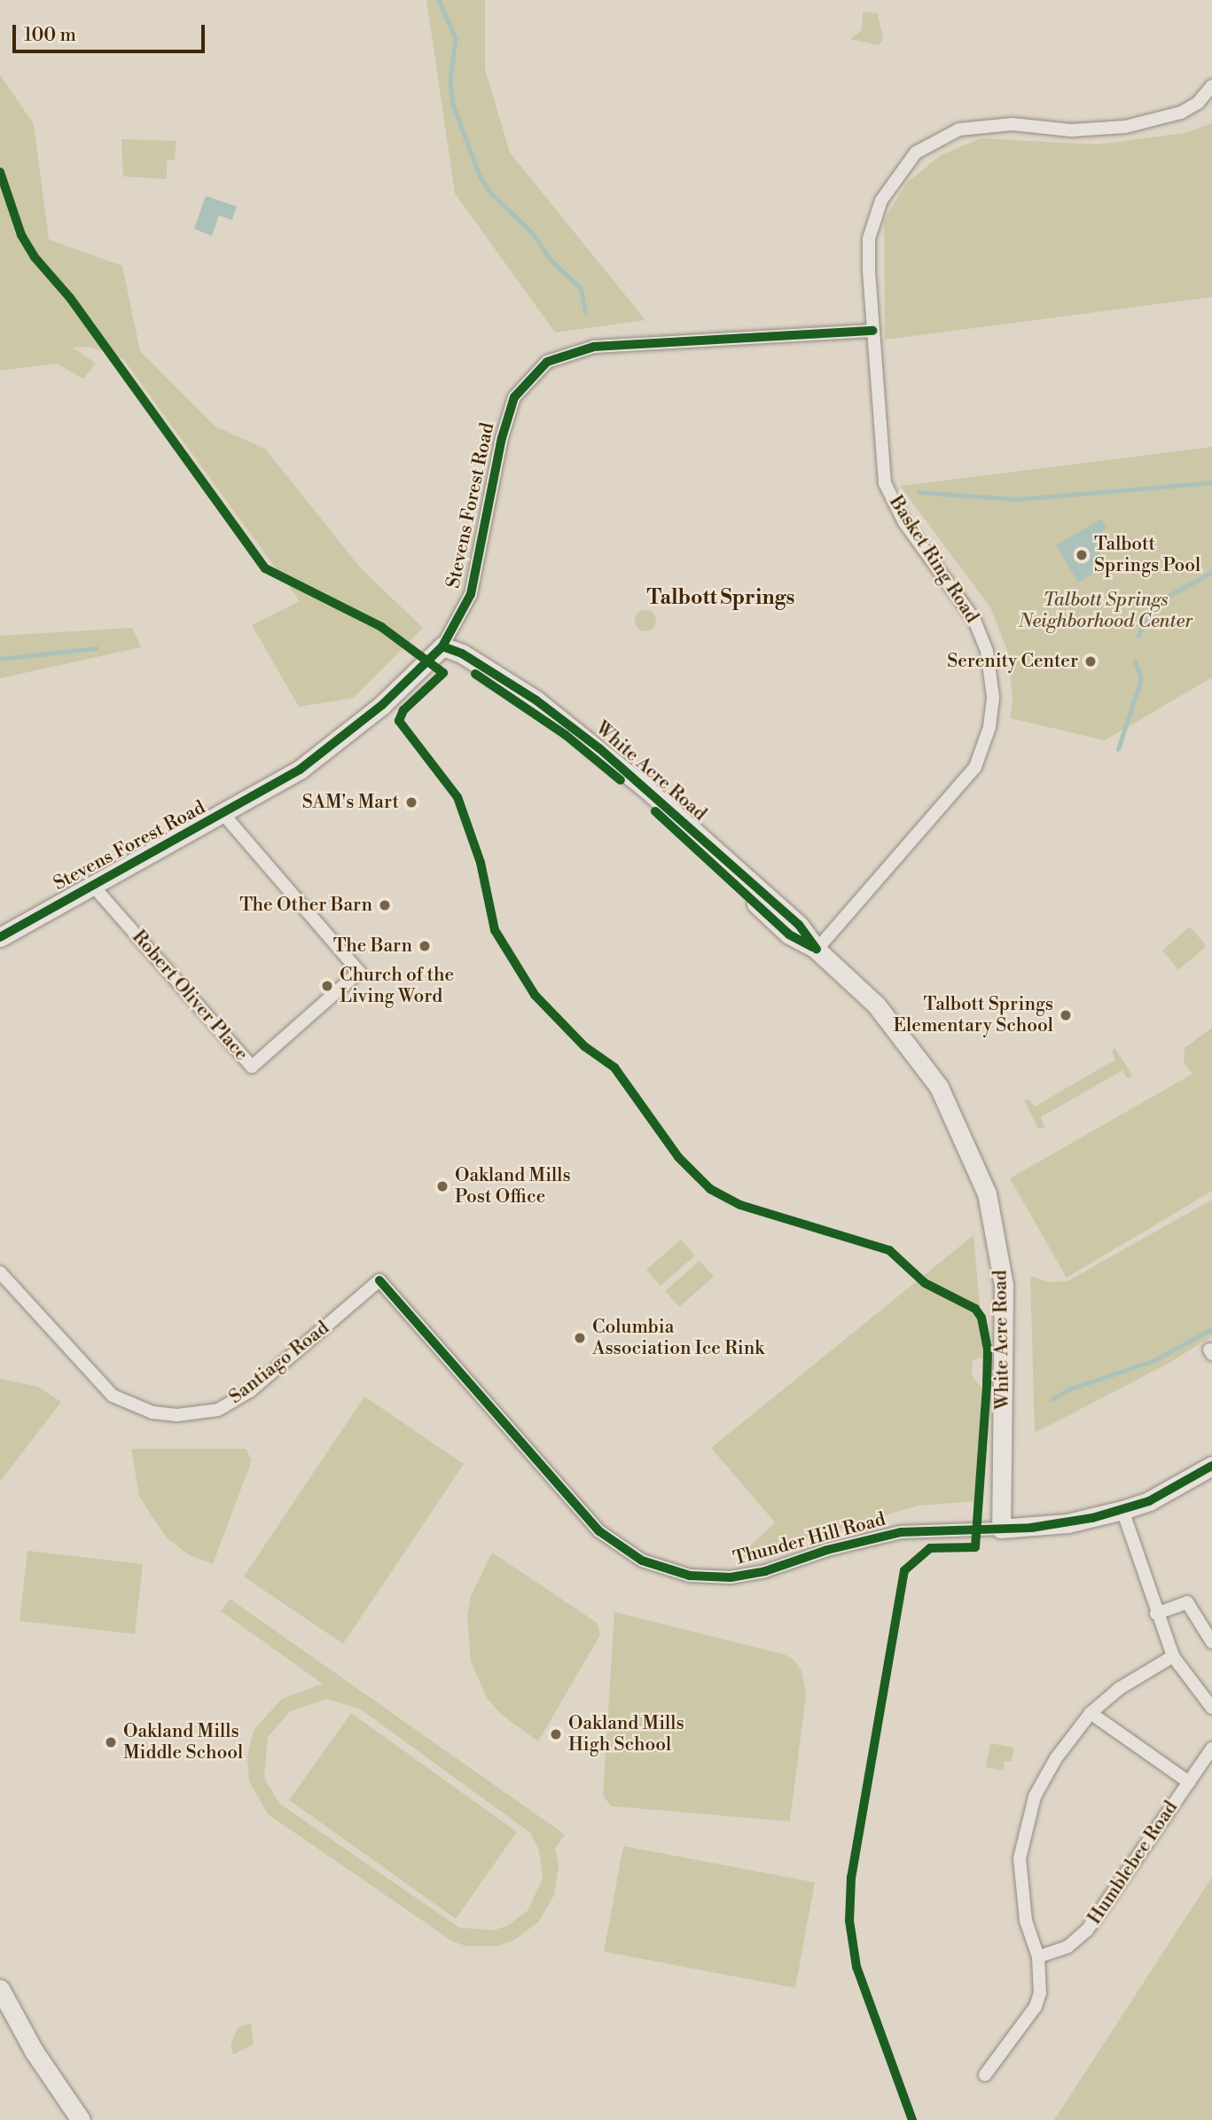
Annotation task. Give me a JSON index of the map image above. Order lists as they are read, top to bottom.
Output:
{
  "streets": {
    "street": [
      "Stevens Forest Road",
      "Basket Ring Road",
      "White Acre Road",
      "Robert Oliver Place",
      "Santiago Road",
      "Thunder Hill Road",
      "Humblebee Road"
    ]
  },
  "crossings": [
    ["Stevens Forest Road", "Basket Ring Road"],
    ["Stevens Forest Road", "White Acre Road"],
    ["Stevens Forest Road", "Robert Oliver Place"],
    ["Basket Ring Road", "White Acre Road"],
    ["White Acre Road", "Thunder Hill Road"],
    ["Santiago Road", "Thunder Hill Road"]
  ],
  "districts": ["Talbott Springs"],
  "parks": ["Talbott Springs Neighborhood Center"],
  "places": [
    "Talbott Springs Pool",
    "Serenity Center",
    "SAM's Mart",
    "The Other Barn",
    "The Barn",
    "Church of the Living Word",
    "Talbott Springs Elementary School",
    "Oakland Mills Post Office",
    "Columbia Association Ice Rink",
    "Oakland Mills High School",
    "Oakland Mills Middle School"
  ],
  "scale_bar": "100 m"
}
